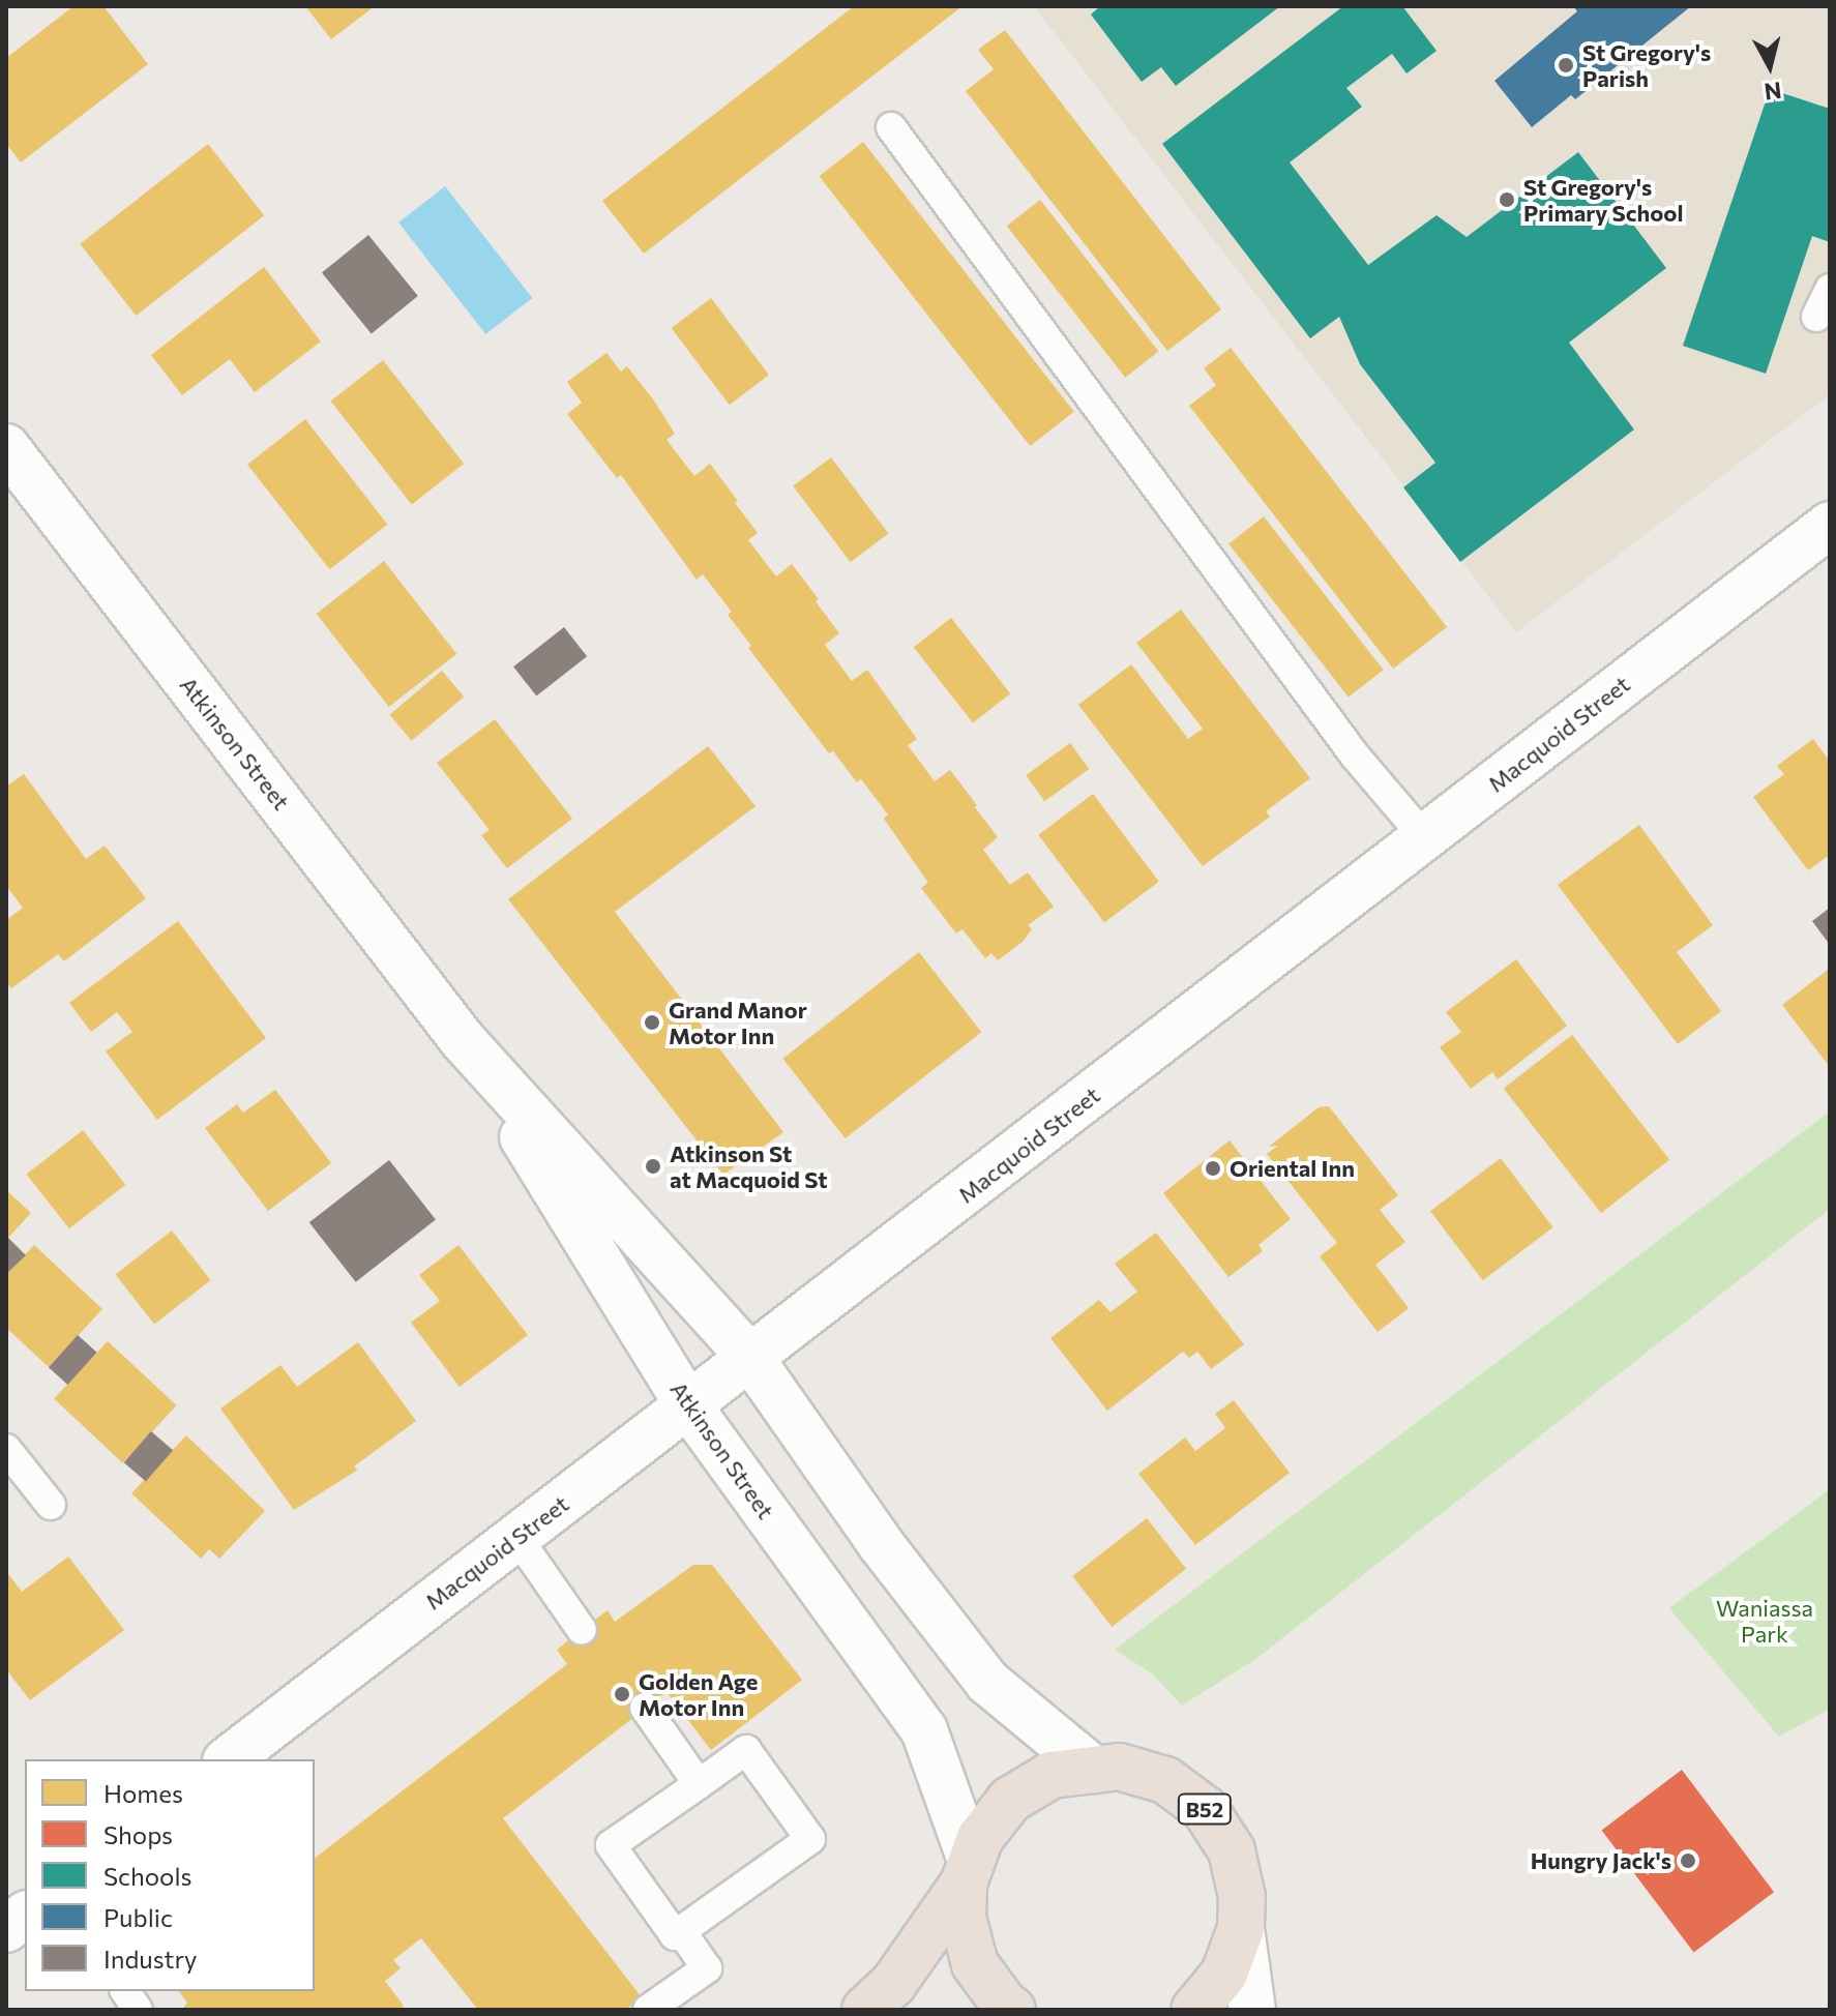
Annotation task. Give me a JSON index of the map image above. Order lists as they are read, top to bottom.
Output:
{
  "streets": {
    "highway": ["B52"],
    "street": ["Macquoid Street", "Atkinson Street"]
  },
  "crossings": [
    ["Macquoid Street", "Atkinson Street"],
    ["Atkinson Street", "B52"]
  ],
  "parks": ["Waniassa Park"],
  "places": [
    "St Gregory's Parish",
    "St Gregory's Primary School",
    "Grand Manor Motor Inn",
    "Atkinson St at Macquoid St",
    "Oriental Inn",
    "Golden Age Motor Inn",
    "Hungry Jack's"
  ],
  "legend": [
    "Homes",
    "Shops",
    "Schools",
    "Public",
    "Industry"
  ],
  "north": "bottom"
}
